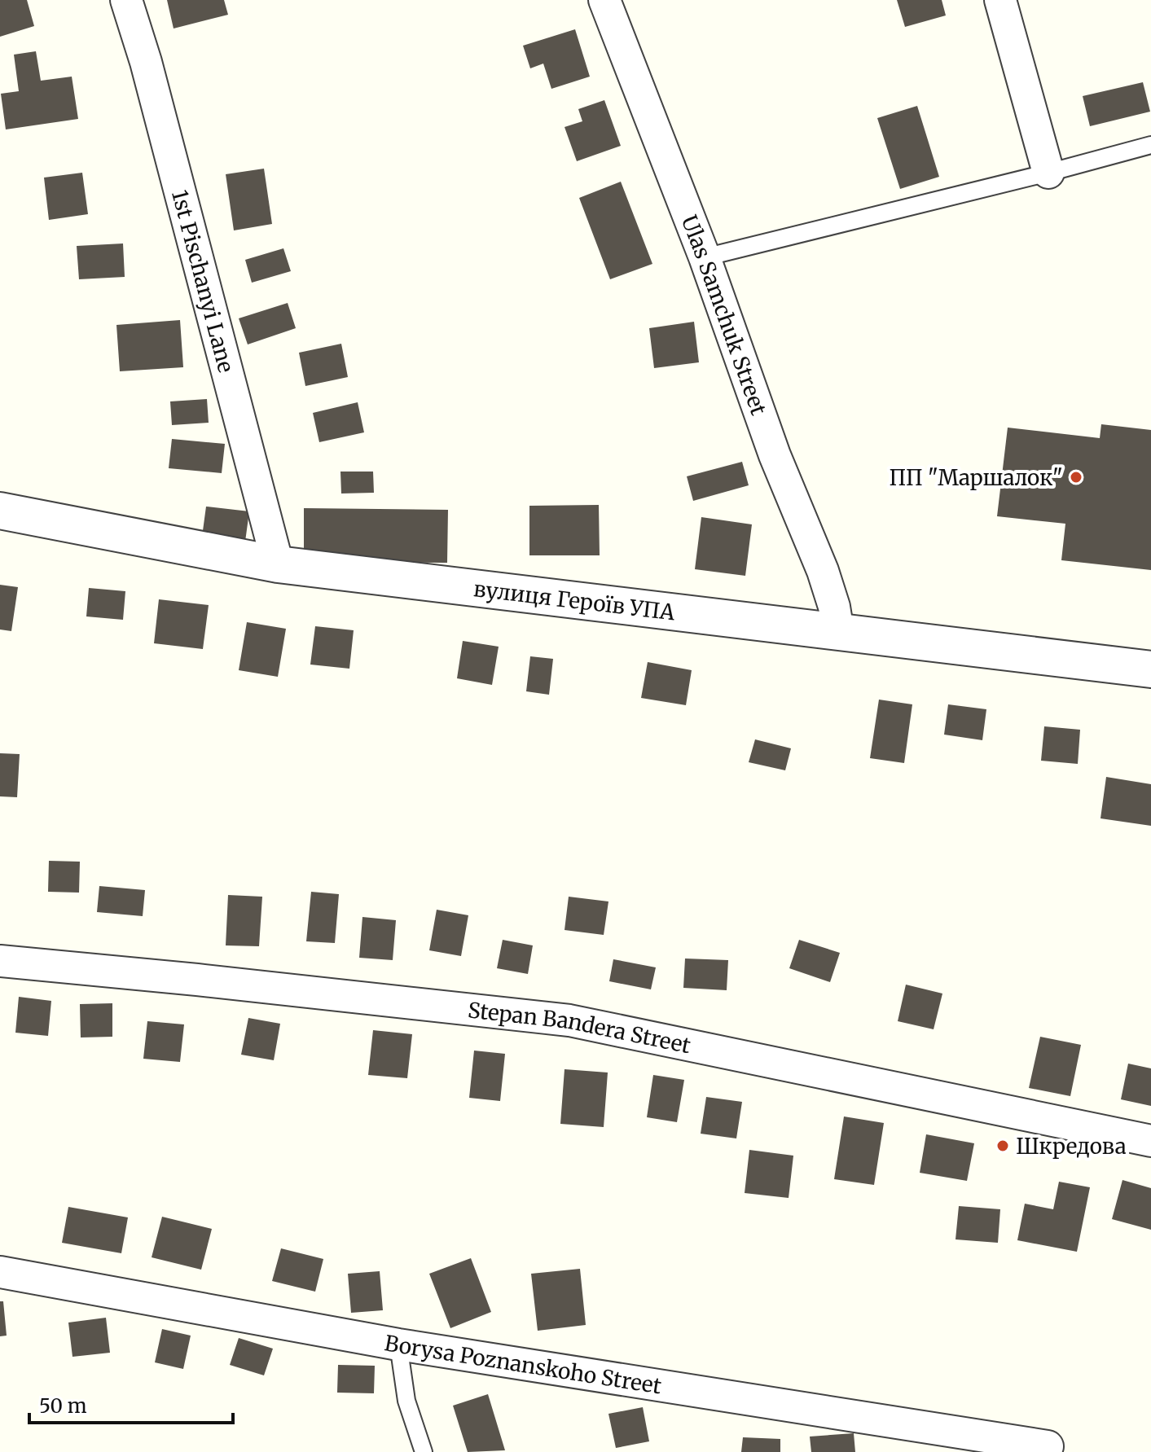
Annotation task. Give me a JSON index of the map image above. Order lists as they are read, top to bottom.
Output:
{
  "streets": {
    "street": [
      "1st Pischanyi Lane",
      "Ulas Samchuk Street",
      "вулиця Героїв УПА",
      "Stepan Bandera Street",
      "Borysa Poznanskoho Street"
    ]
  },
  "crossings": [
    ["1st Pischanyi Lane", "вулиця Героїв УПА"],
    ["Ulas Samchuk Street", "вулиця Героїв УПА"]
  ],
  "places": ["ПП \"Маршалок\"", "Шкредова"],
  "scale_bar": "50 m"
}
